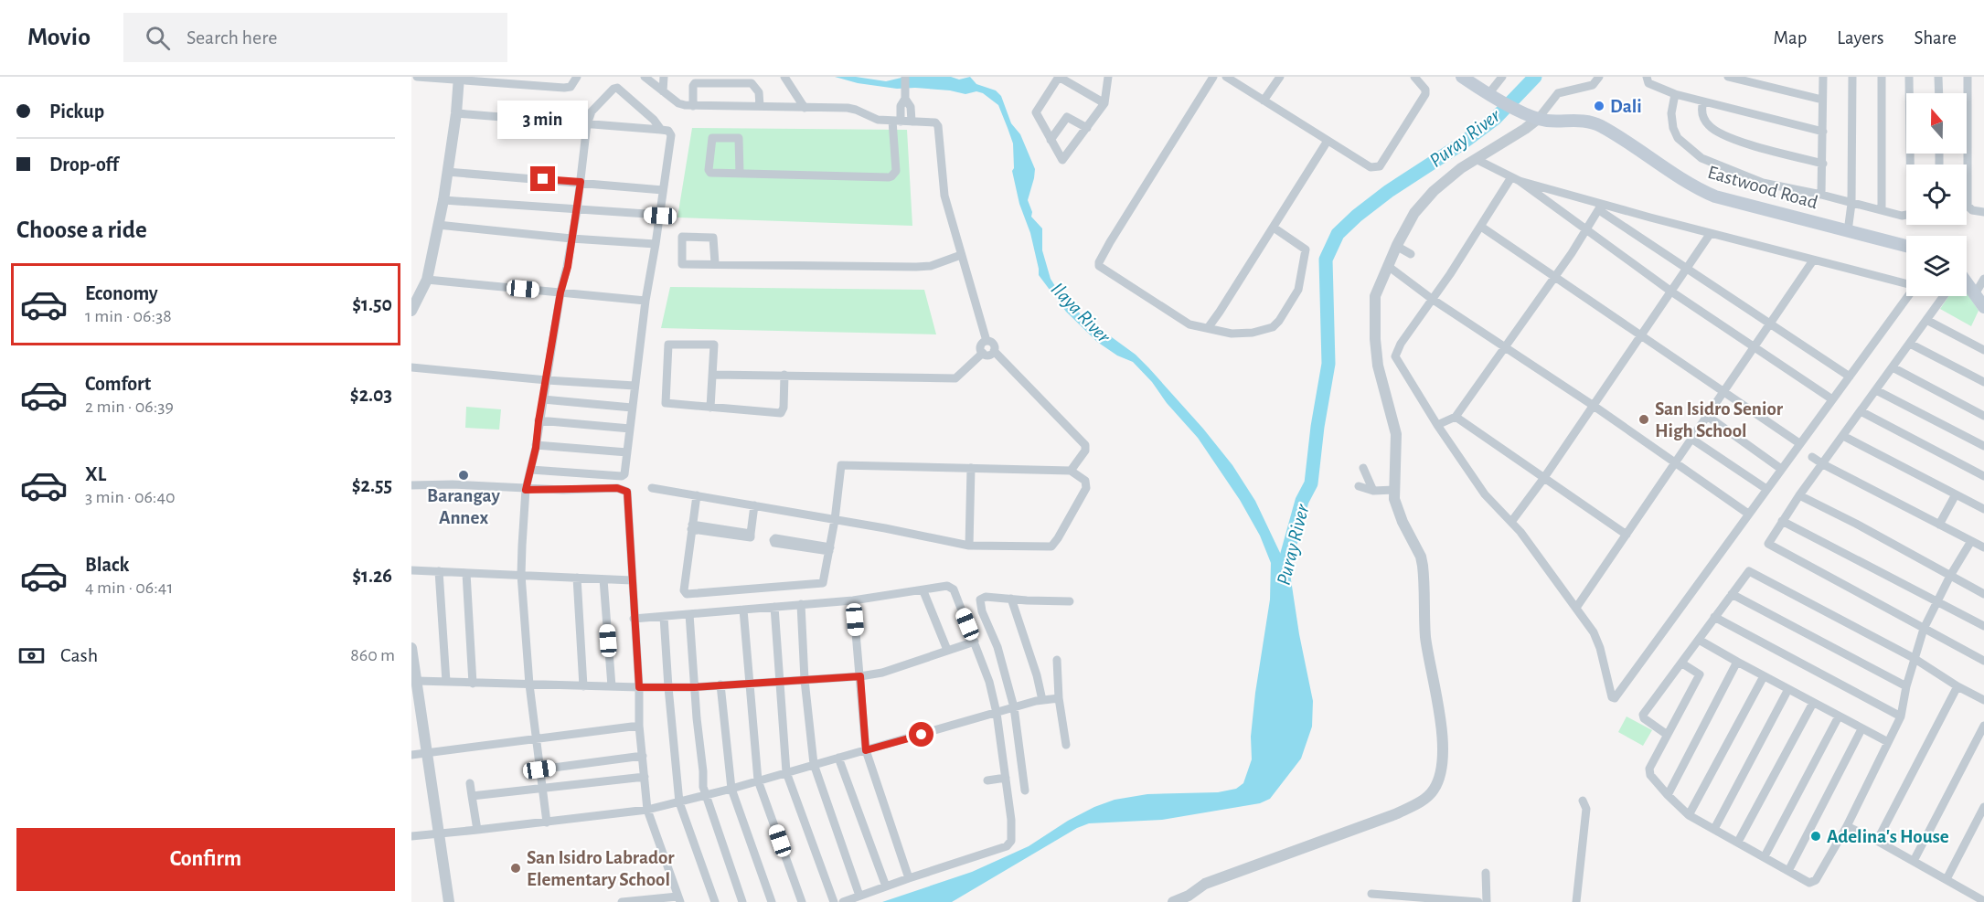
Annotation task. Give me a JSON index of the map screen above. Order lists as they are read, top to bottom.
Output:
{
  "streets": {
    "main road": ["Eastwood Road"]
  },
  "water": ["Puray River", "Ilaya River"],
  "places": [
    "Dali",
    "San Isidro Senior High School",
    "Barangay Annex",
    "Adelina's House",
    "San Isidro Labrador Elementary School"
  ],
  "north": "top",
  "page": {
    "header": "Movio",
    "search": "Search here",
    "nav": ["Map", "Layers", "Share"],
    "banner": ["Pickup", "Drop-off"],
    "bubble": "3 min",
    "heading": "Choose a ride",
    "list": [
      {
        "name": "Economy",
        "note": "1 min · 06:38",
        "value": "$1.50"
      },
      {
        "name": "Comfort",
        "note": "2 min · 06:39",
        "value": "$2.03"
      },
      {
        "name": "XL",
        "note": "3 min · 06:40",
        "value": "$2.55"
      },
      {
        "name": "Black",
        "note": "4 min · 06:41",
        "value": "$1.26"
      }
    ],
    "pay": ["Cash", "860 m"],
    "buttons": "Confirm"
  }
}
